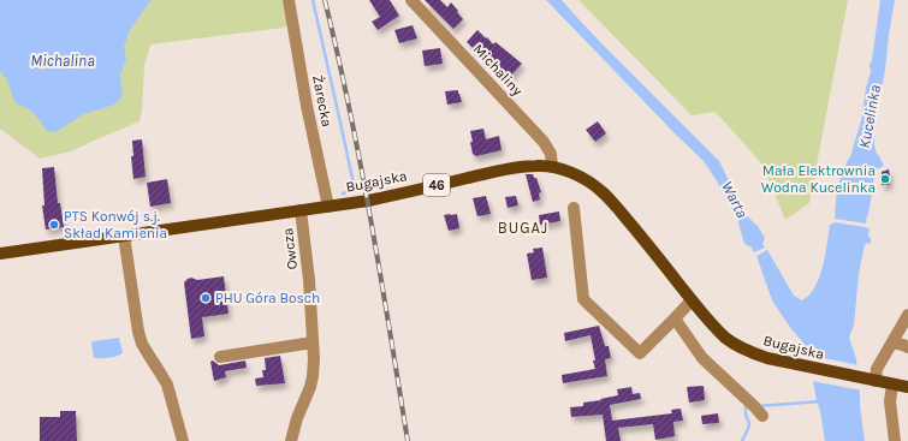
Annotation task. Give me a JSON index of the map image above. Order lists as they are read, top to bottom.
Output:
{
  "streets": {
    "main road": ["Bugajska", "46"],
    "street": ["Michaliny", "Żarecka", "Owcza"]
  },
  "crossings": [
    ["Michaliny", "Bugajska"],
    ["Żarecka", "Bugajska"],
    ["Bugajska", "Owcza"]
  ],
  "districts": ["BUGAJ"],
  "water": ["Michalina", "Kucelinka", "Warta"],
  "places": ["Mała Elektrownia Wodna Kucelinka", "PTS Konwój s.j. Skład Kamienia", "PHU Góra Bosch"]
}
